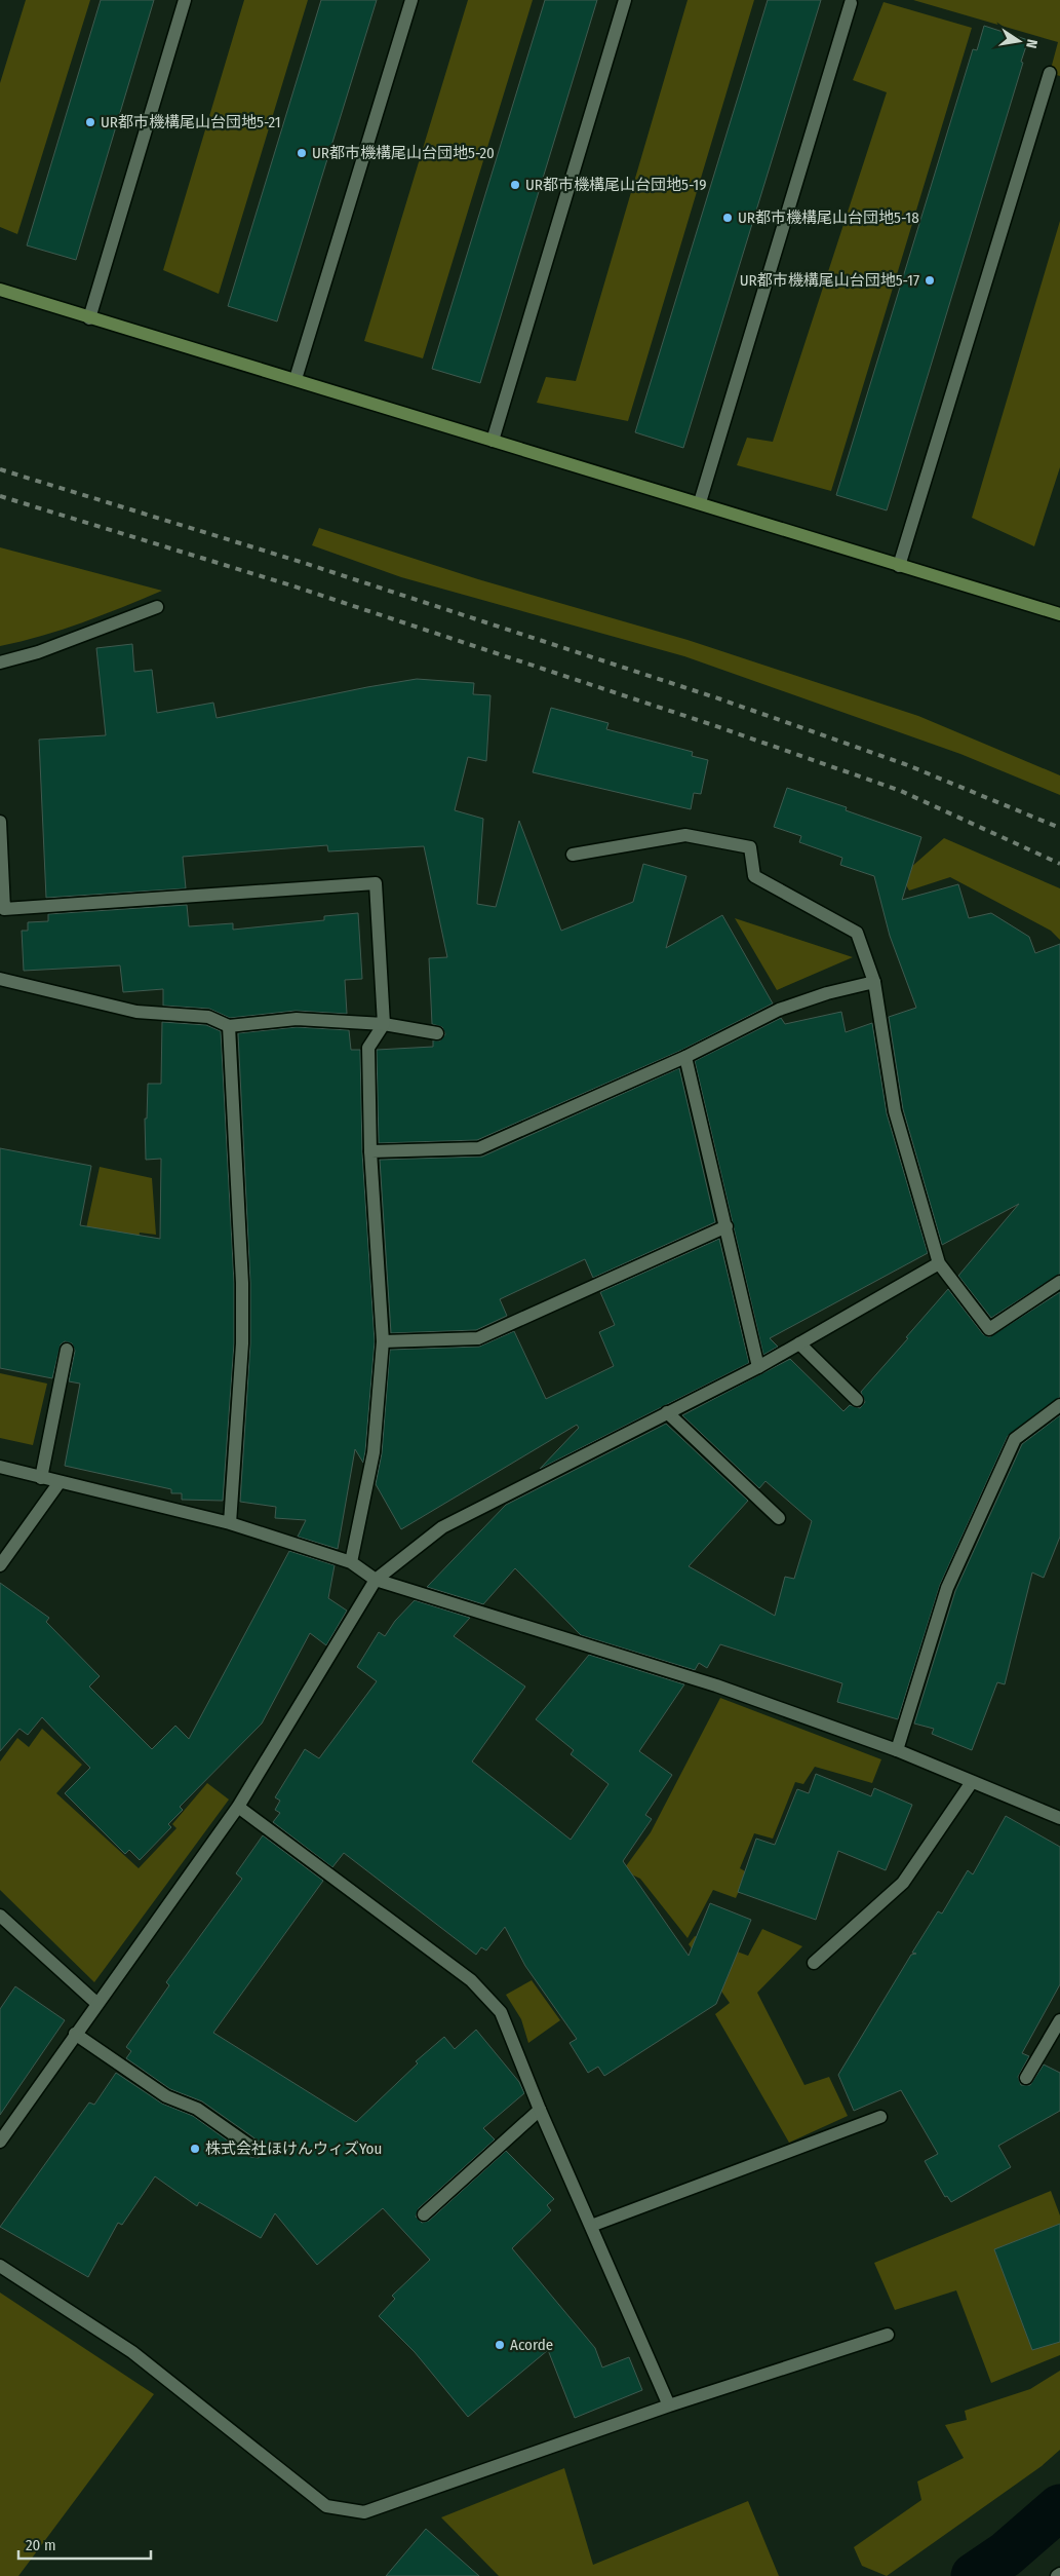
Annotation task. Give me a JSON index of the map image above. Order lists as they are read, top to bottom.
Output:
{
  "places": [
    "UR都市機構尾山台団地5-21",
    "UR都市機構尾山台団地5-20",
    "UR都市機構尾山台団地5-19",
    "UR都市機構尾山台団地5-18",
    "UR都市機構尾山台団地5-17",
    "株式会社ほけんウィズYou",
    "Acorde"
  ],
  "scale_bar": "20 m",
  "north": "right"
}
